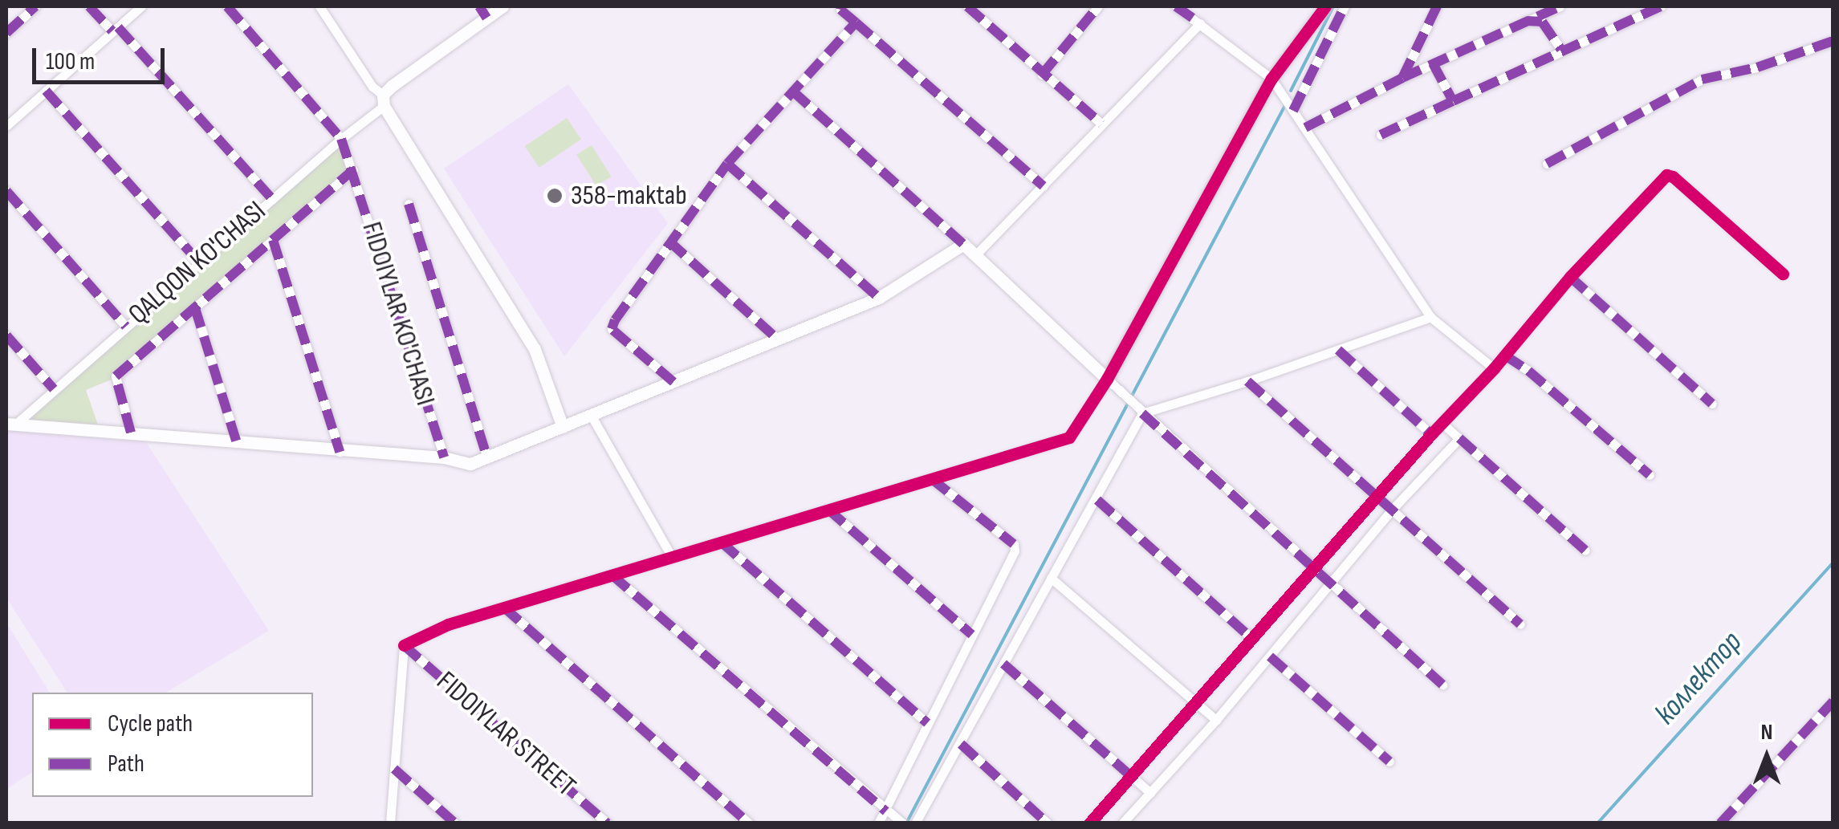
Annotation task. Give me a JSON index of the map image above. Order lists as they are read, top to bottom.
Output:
{
  "streets": {
    "street": ["QALQON KO'CHASI", "FIDOIYLAR KO'CHASI", "FIDOIYLAR STREET"]
  },
  "crossings": [
    ["QALQON KO'CHASI", "FIDOIYLAR KO'CHASI"]
  ],
  "water": ["коллектор"],
  "places": ["358-maktab"],
  "legend": ["Cycle path", "Path"],
  "scale_bar": "100 m",
  "north": "top"
}
